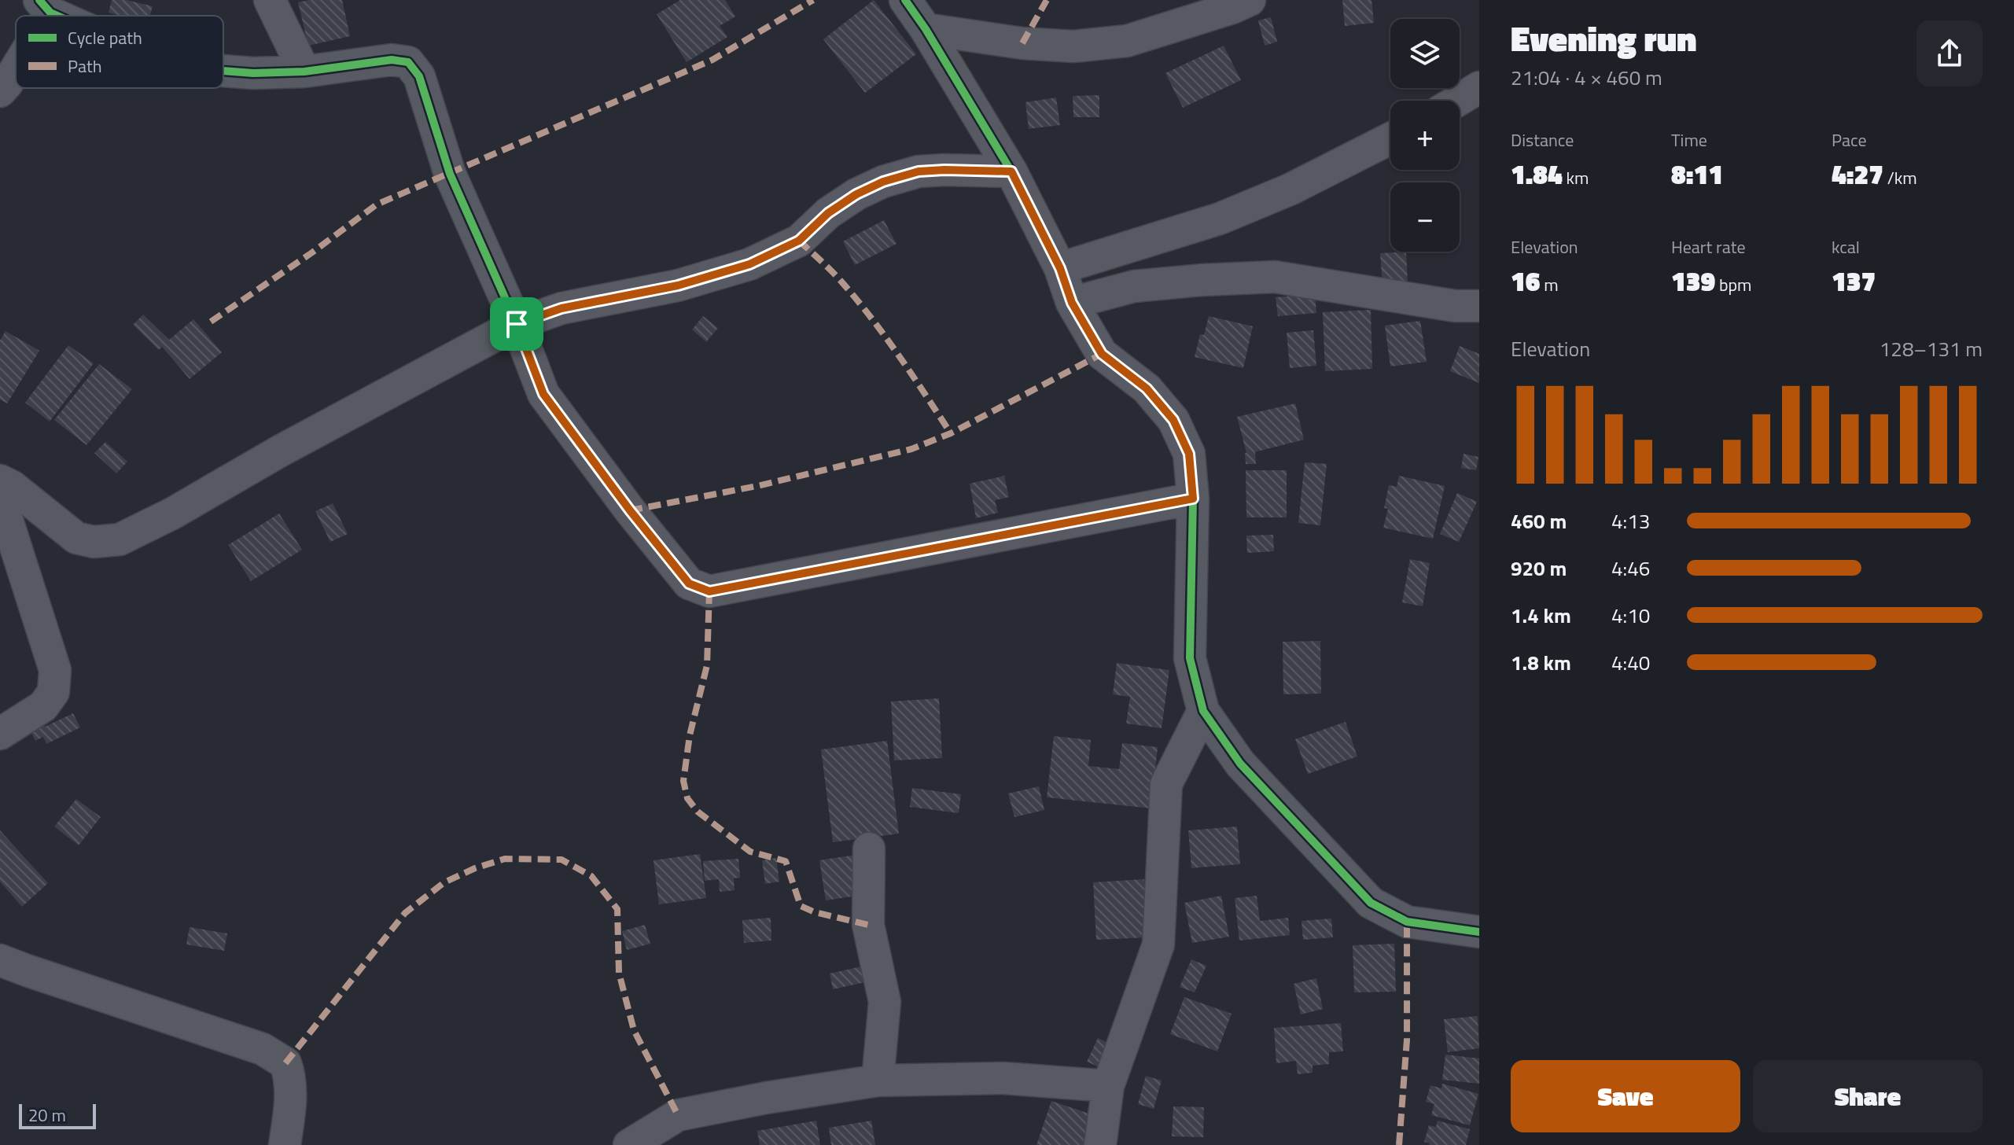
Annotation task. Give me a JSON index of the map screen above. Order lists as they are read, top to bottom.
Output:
{
  "legend": ["Cycle path", "Path"],
  "scale_bar": "20 m",
  "page": {
    "heading": ["Evening run", "21:04 · 4 × 460 m"],
    "map_buttons": ["+", "−"],
    "stats": [
      ["Distance", "1.84 km"],
      ["Time", "8:11"],
      ["Pace", "4:27 /km"],
      ["Elevation", "16 m"],
      ["Heart rate", "139 bpm"],
      ["kcal", "137"]
    ],
    "chart": ["Elevation", "128–131 m"],
    "list": [
      {
        "name": "460 m",
        "note": "4:13"
      },
      {
        "name": "920 m",
        "note": "4:46"
      },
      {
        "name": "1.4 km",
        "note": "4:10"
      },
      {
        "name": "1.8 km",
        "note": "4:40"
      }
    ],
    "buttons": ["Save", "Share"],
    "scale": "20 m"
  }
}
